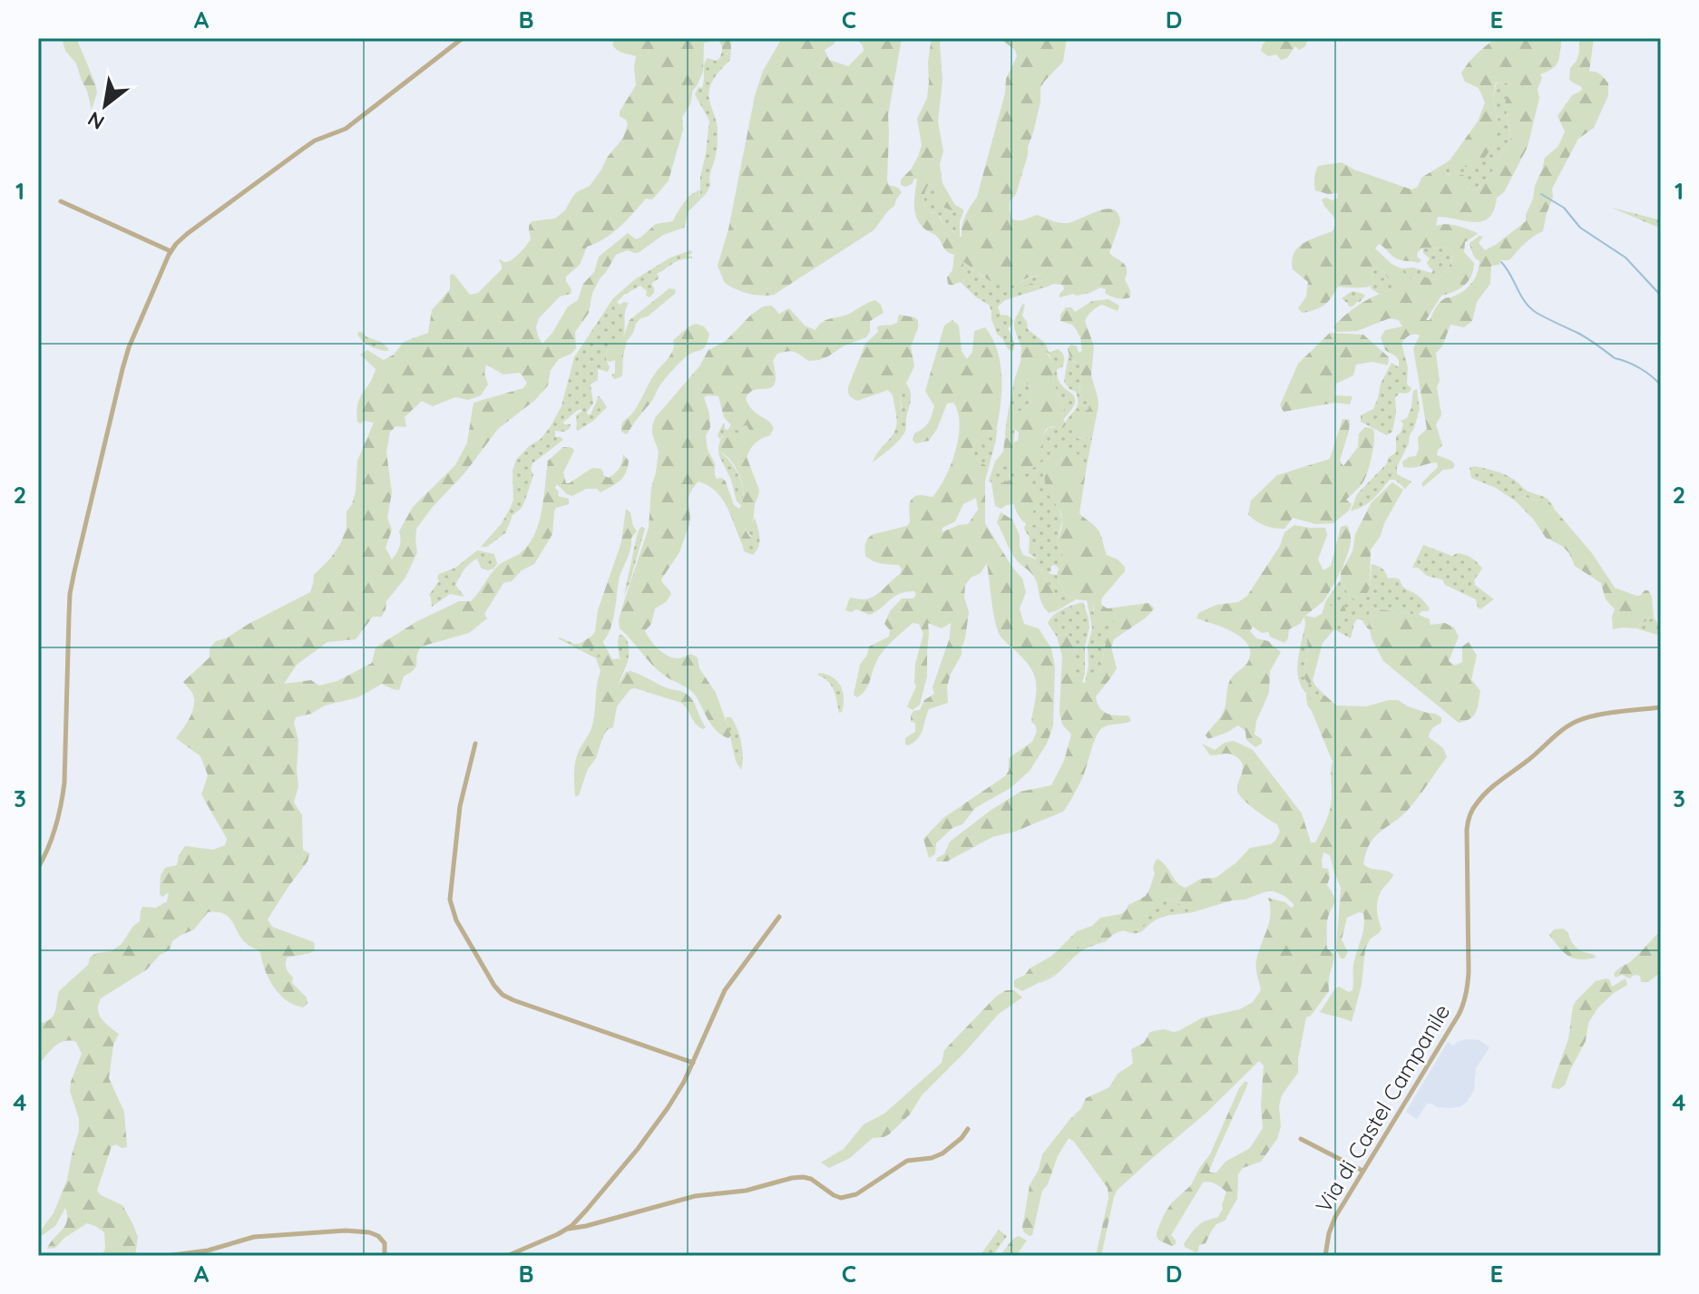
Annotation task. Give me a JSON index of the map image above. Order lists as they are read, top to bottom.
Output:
{
  "streets": {
    "street": ["Via di Castel Campanile"]
  },
  "north": "bottom left",
  "grid": {
    "columns": [
      "A",
      "B",
      "C",
      "D",
      "E"
    ],
    "rows": [
      "1",
      "2",
      "3",
      "4"
    ]
  }
}
